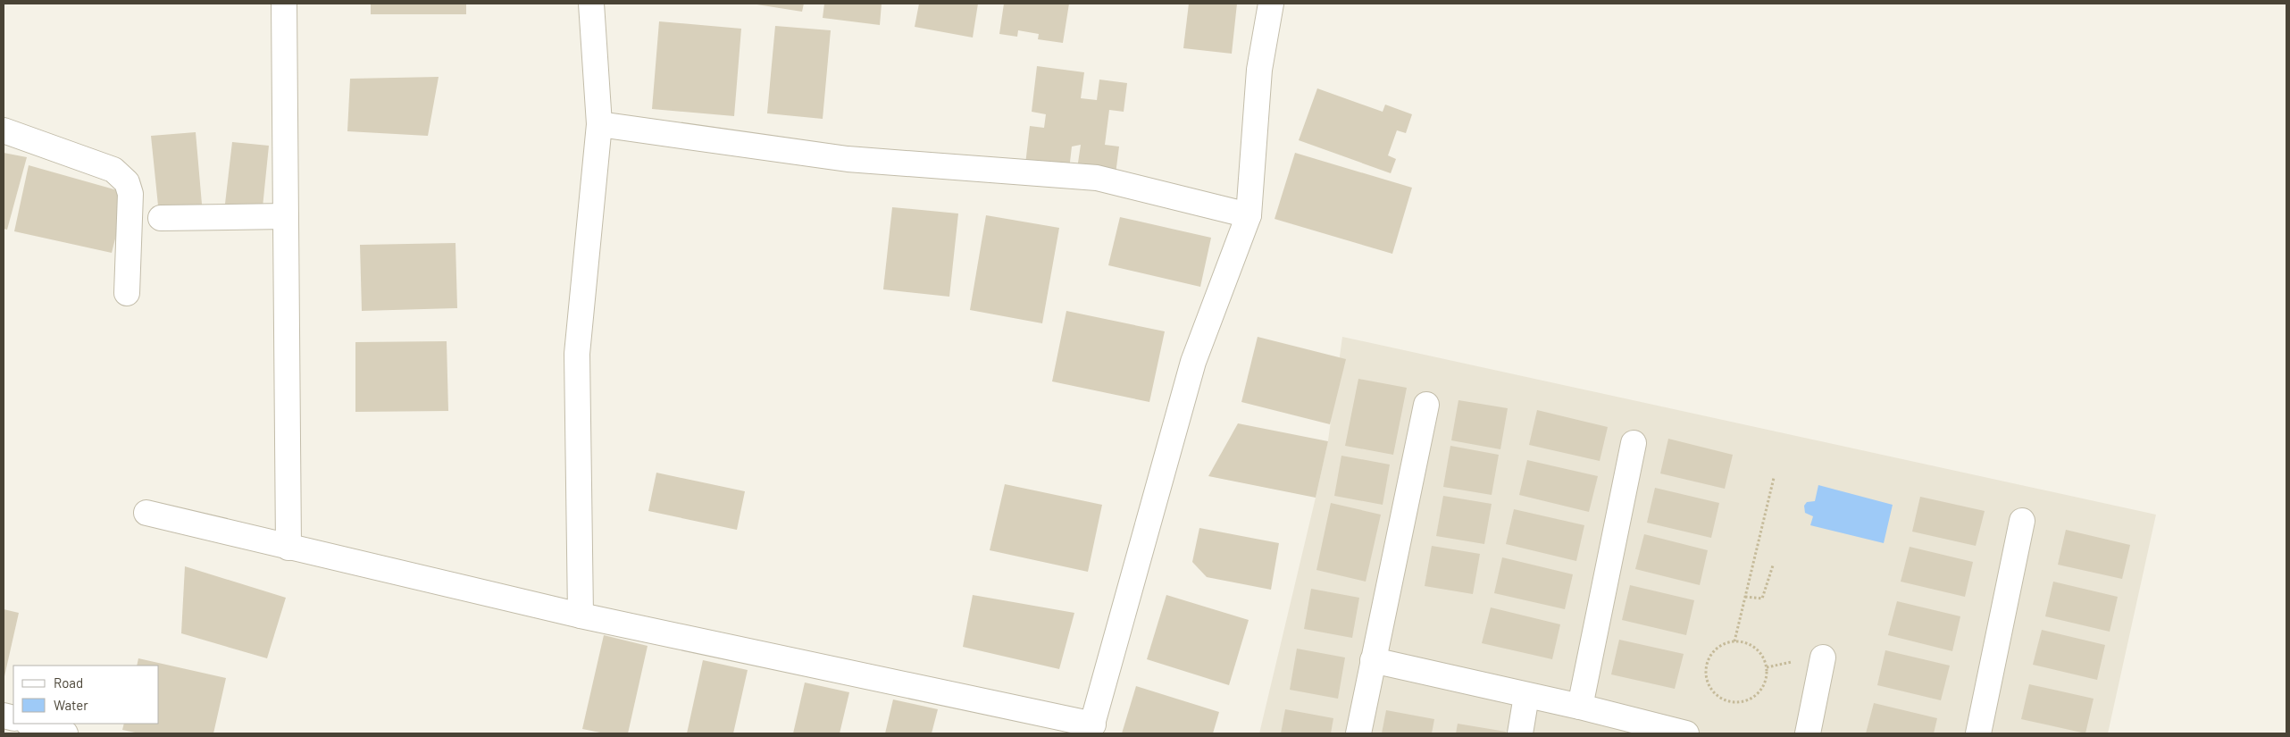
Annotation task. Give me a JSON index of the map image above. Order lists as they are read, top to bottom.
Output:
{
  "legend": ["Road", "Water"]
}
